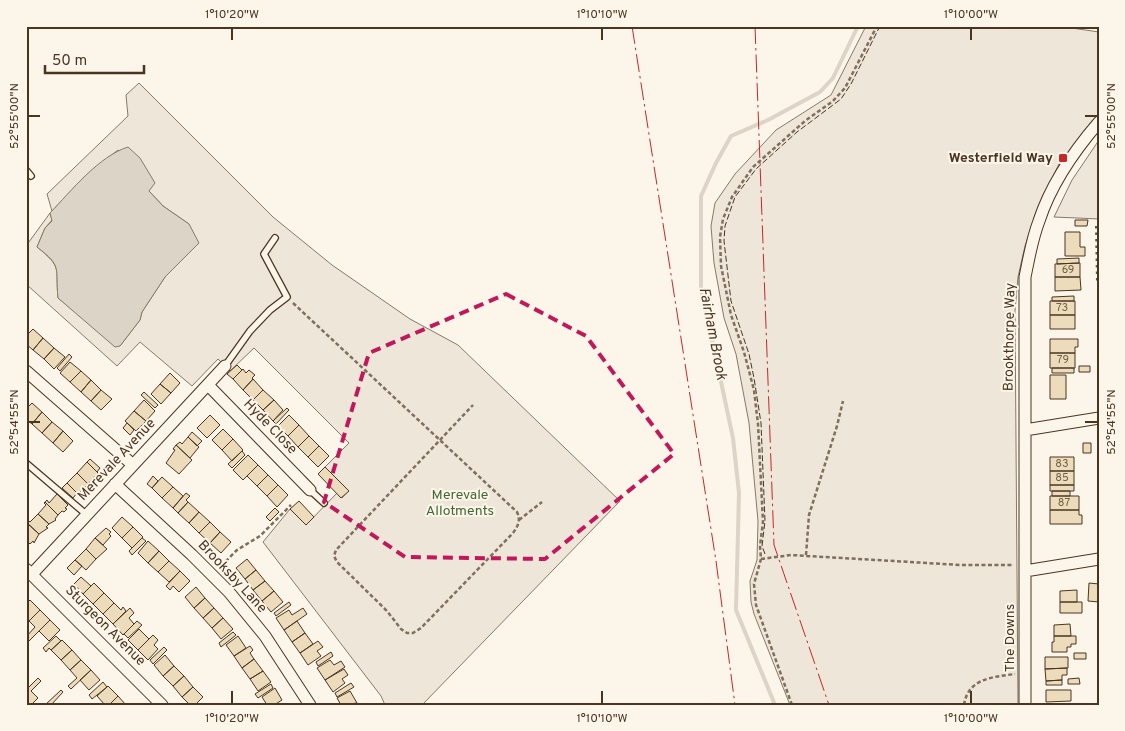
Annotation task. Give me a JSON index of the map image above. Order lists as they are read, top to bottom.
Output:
{
  "streets": {
    "street": [
      "Brookthorpe Way",
      "Hyde Close",
      "Merevale Avenue",
      "Brooksby Lane",
      "Sturgeon Avenue",
      "The Downs"
    ]
  },
  "crossings": [
    ["Brookthorpe Way", "The Downs"],
    ["Hyde Close", "Merevale Avenue"],
    ["Merevale Avenue", "Brooksby Lane"],
    ["Merevale Avenue", "Sturgeon Avenue"]
  ],
  "water": ["Fairham Brook"],
  "parks": ["Merevale Allotments"],
  "places": {
    "transit": ["Westerfield Way"]
  },
  "house_numbers": [
    "69",
    "73",
    "79",
    "83",
    "85",
    "87"
  ],
  "scale_bar": "50 m",
  "coordinates": [
    "1°10'20\"W",
    "1°10'10\"W",
    "1°10'00\"W",
    "52°55'00\"N",
    "52°54'55\"N"
  ]
}
